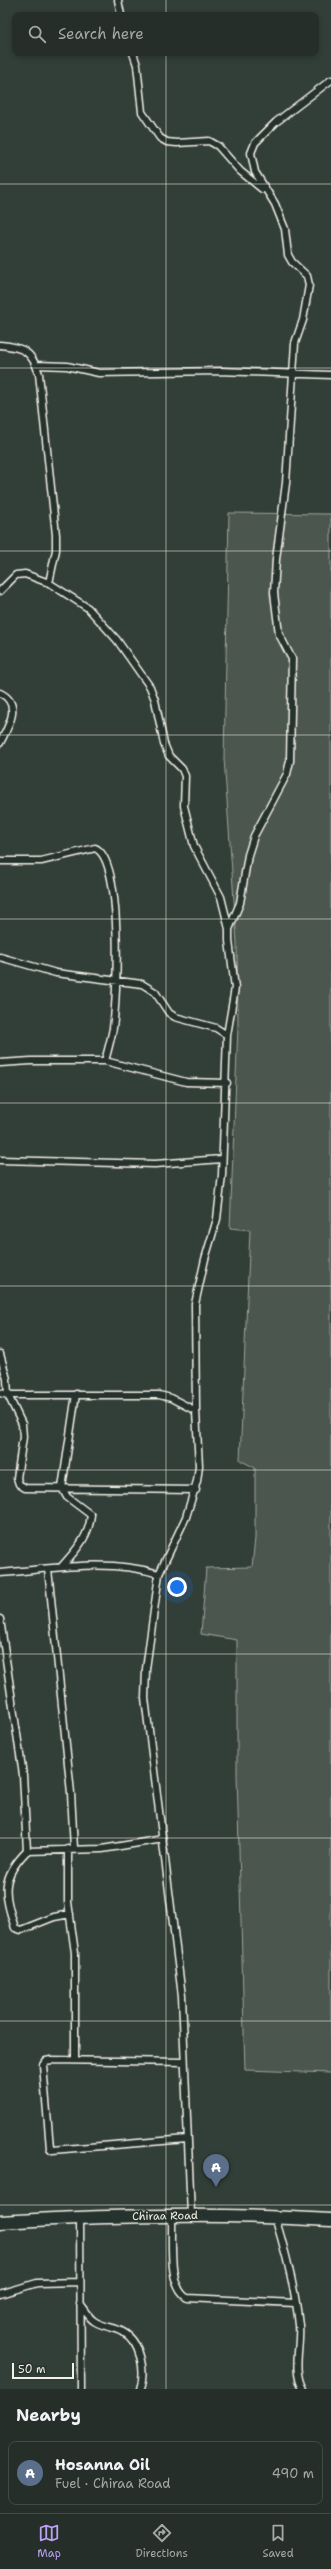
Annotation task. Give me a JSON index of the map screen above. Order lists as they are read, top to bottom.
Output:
{
  "streets": {
    "highway": ["Chiraa Road"]
  },
  "scale_bar": "50 m",
  "page": {
    "search": "Search here",
    "pins": "A",
    "scale": "50 m",
    "heading": "Nearby",
    "list": [
      {
        "mark": "A",
        "name": "Hosanna Oil",
        "note": "Fuel · Chiraa Road",
        "value": "490 m"
      }
    ],
    "nav": ["Map", "Directions", "Saved"]
  }
}
